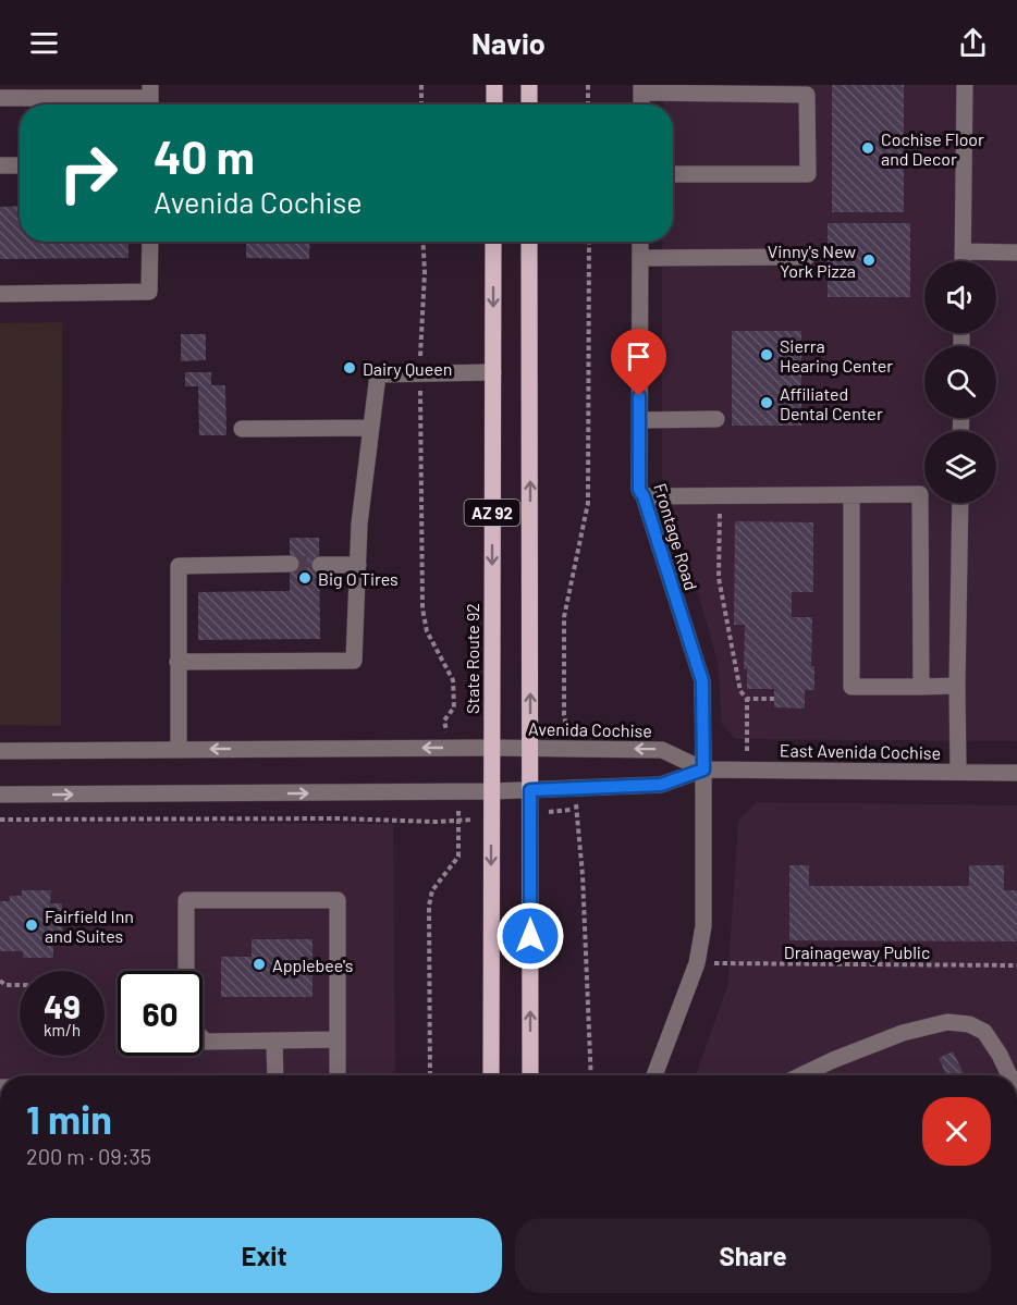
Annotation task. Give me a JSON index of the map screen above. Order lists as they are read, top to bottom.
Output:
{
  "streets": {
    "main road": ["AZ 92", "State Route 92"],
    "street": ["Frontage Road", "Avenida Cochise", "East Avenida Cochise"],
    "path": ["Drainageway Public"]
  },
  "crossings": [
    ["AZ 92", "Avenida Cochise"],
    ["Frontage Road", "Avenida Cochise"],
    ["Frontage Road", "East Avenida Cochise"],
    ["Frontage Road", "Drainageway Public"],
    ["State Route 92", "Avenida Cochise"],
    ["Avenida Cochise", "East Avenida Cochise"]
  ],
  "places": [
    "Cochise Floor and Decor",
    "Vinny's New York Pizza",
    "Sierra Hearing Center",
    "Dairy Queen",
    "Affiliated Dental Center",
    "Big O Tires",
    "Fairfield Inn and Suites",
    "Applebee's"
  ],
  "page": {
    "header": "Navio",
    "turn": ["40 m", "Avenida Cochise"],
    "speed": "49 km/h",
    "limit": "60",
    "heading": ["1 min", "200 m · 09:35"],
    "buttons": ["Exit", "Share"]
  }
}
